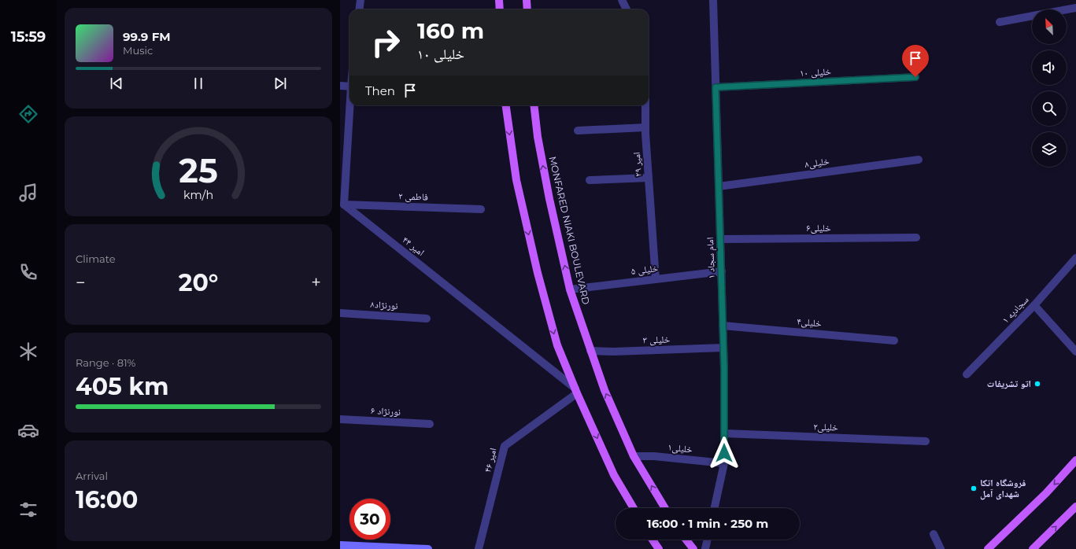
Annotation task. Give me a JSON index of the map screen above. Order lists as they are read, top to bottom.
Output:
{
  "streets": {
    "main road": ["MONFARED NIAKI BOULEVARD"],
    "street": [
      "خلیلی ۱۰",
      "خلیلی۸",
      "امیر ۲۹",
      "فاطمی ۲",
      "خلیلی۶",
      "امیر ۴۴",
      "امام سجاد ۱",
      "خلیلی ۵",
      "نورنژاد۸",
      "سجادیه ۱",
      "خلیلی۴",
      "خلیلی ۳",
      "نورنژاد ۶",
      "خلیلی۲",
      "خلیلی۱",
      "امیر ۴۶"
    ]
  },
  "crossings": [
    ["خلیلی ۱۰", "امام سجاد ۱"],
    ["خلیلی۸", "امام سجاد ۱"],
    ["امیر ۲۹", "خلیلی ۵"],
    ["فاطمی ۲", "امیر ۴۴"],
    ["خلیلی۶", "امام سجاد ۱"],
    ["MONFARED NIAKI BOULEVARD", "خلیلی ۵"],
    ["MONFARED NIAKI BOULEVARD", "خلیلی ۳"],
    ["MONFARED NIAKI BOULEVARD", "خلیلی۱"],
    ["امیر ۴۴", "امیر ۴۶"],
    ["امام سجاد ۱", "خلیلی ۵"],
    ["امام سجاد ۱", "خلیلی۴"],
    ["امام سجاد ۱", "خلیلی ۳"],
    ["امام سجاد ۱", "خلیلی۲"],
    ["امام سجاد ۱", "خلیلی۱"]
  ],
  "places": ["اتو تشریفات", "فروشگاه اتکا شهدای آمل"],
  "north": "top left",
  "page": {
    "tabs": "15:59",
    "turn": ["160 m", "خلیلی ۱۰"],
    "song": ["99.9 FM", "Music"],
    "then": "Then",
    "tile": [
      "Climate",
      ["Range · 81%", "405 km"],
      ["Arrival", "16:00"]
    ],
    "heat": ["−", "20°", "+"],
    "limit": "30",
    "trip": "16:00 · 1 min · 250 m",
    "gauge": ["25", "km/h"]
  }
}
